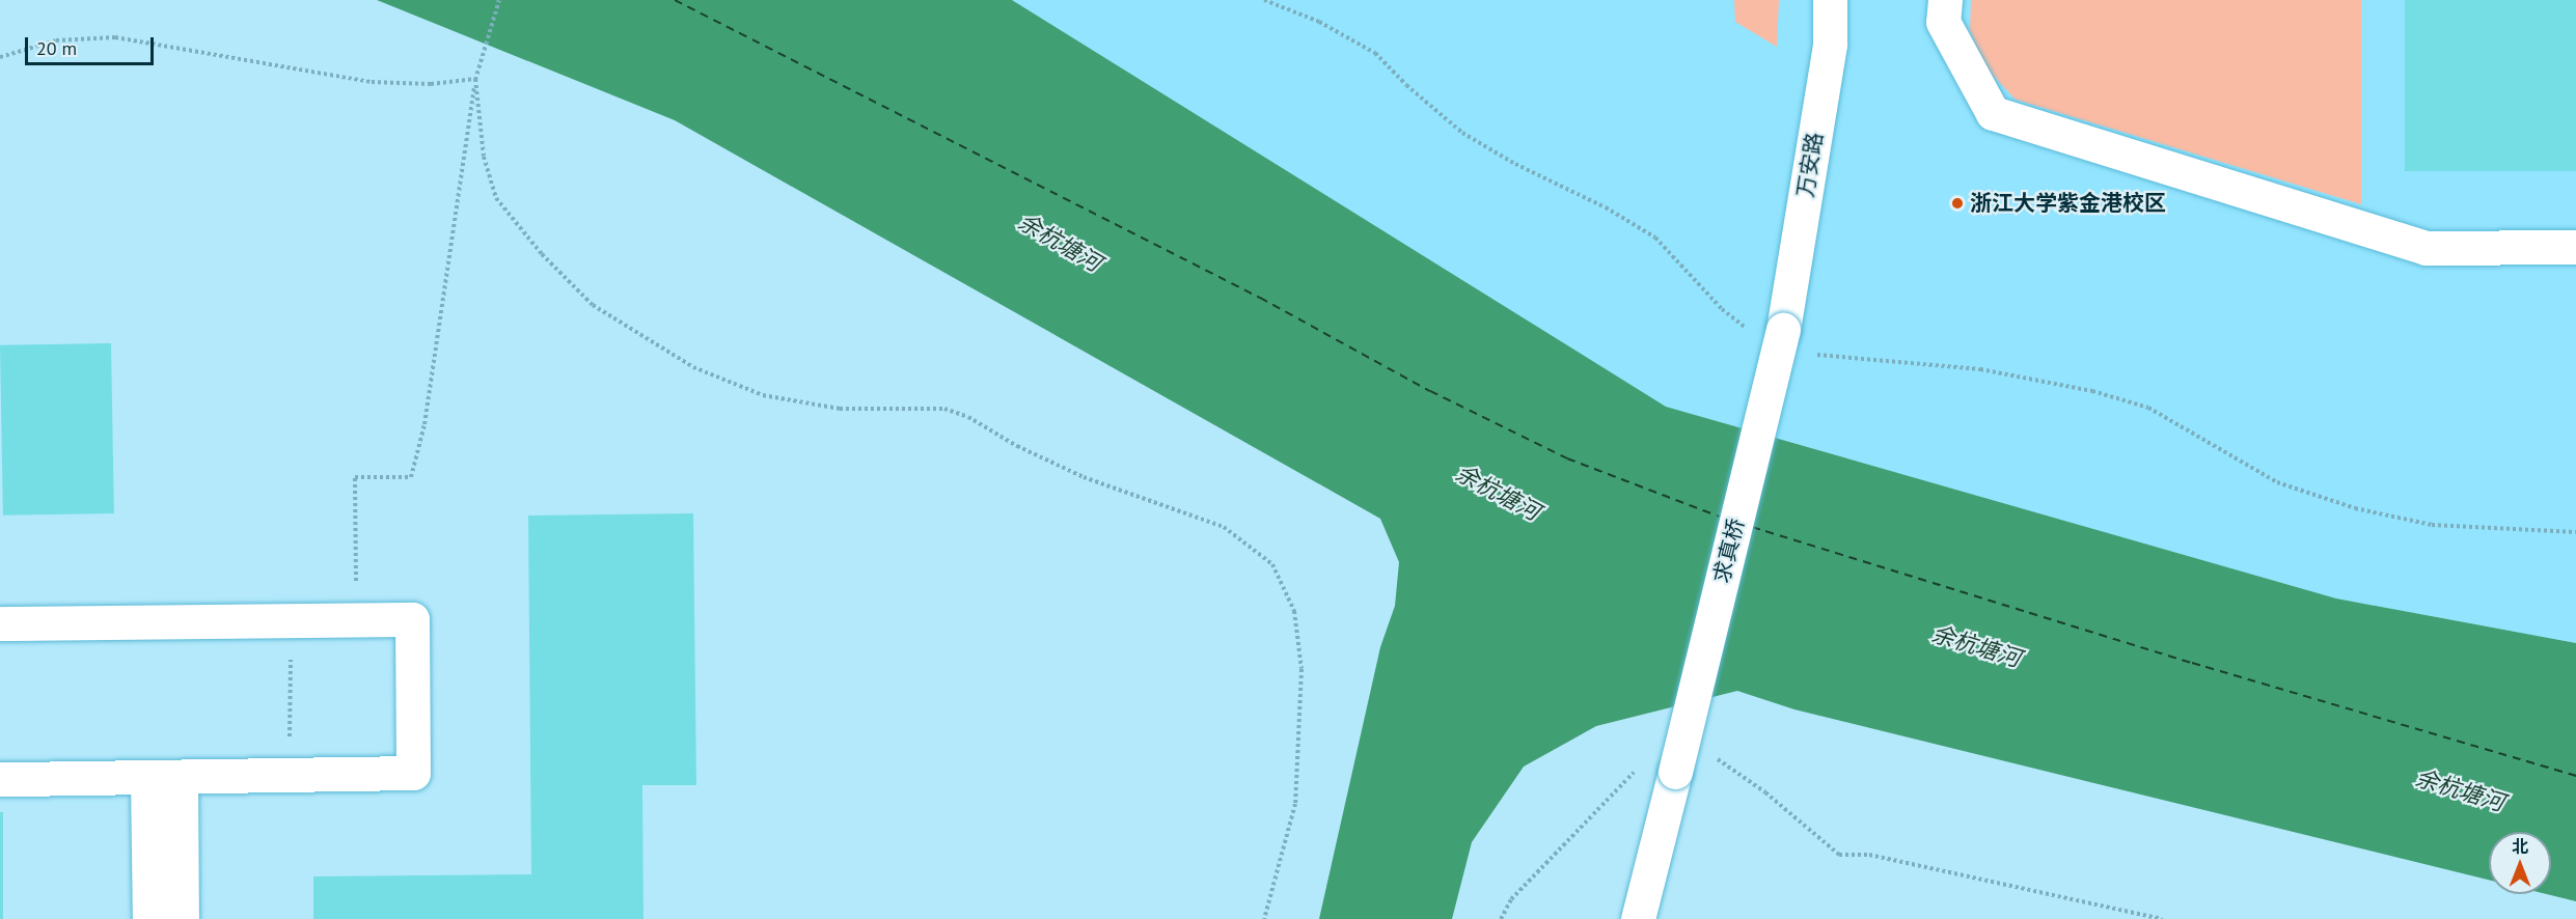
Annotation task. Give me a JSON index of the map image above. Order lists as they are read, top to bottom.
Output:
{
  "streets": {
    "street": ["万安路", "求真桥"]
  },
  "crossings": [
    ["万安路", "求真桥"]
  ],
  "water": ["余杭塘河"],
  "places": ["浙江大学紫金港校区"],
  "scale_bar": "20 m",
  "north": "top"
}
